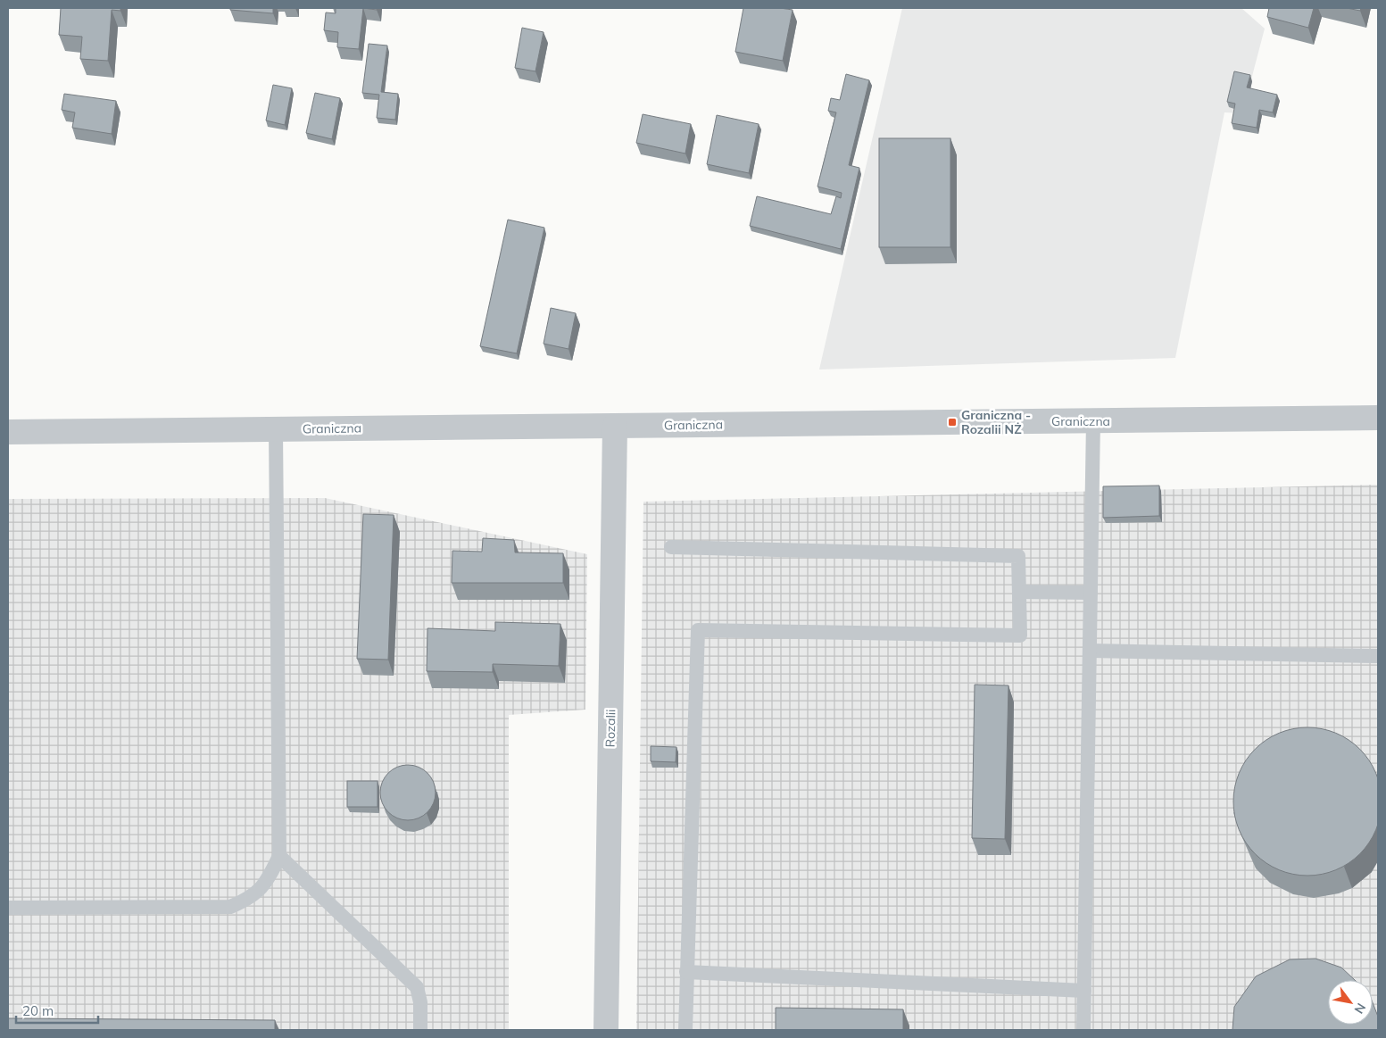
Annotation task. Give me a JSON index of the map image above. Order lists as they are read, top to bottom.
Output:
{
  "streets": {
    "street": ["Graniczna", "Rozalii"]
  },
  "crossings": [
    ["Graniczna", "Rozalii"]
  ],
  "places": {
    "transit": ["Graniczna - Rozalii NŻ"]
  },
  "scale_bar": "20 m",
  "north": "bottom right"
}
